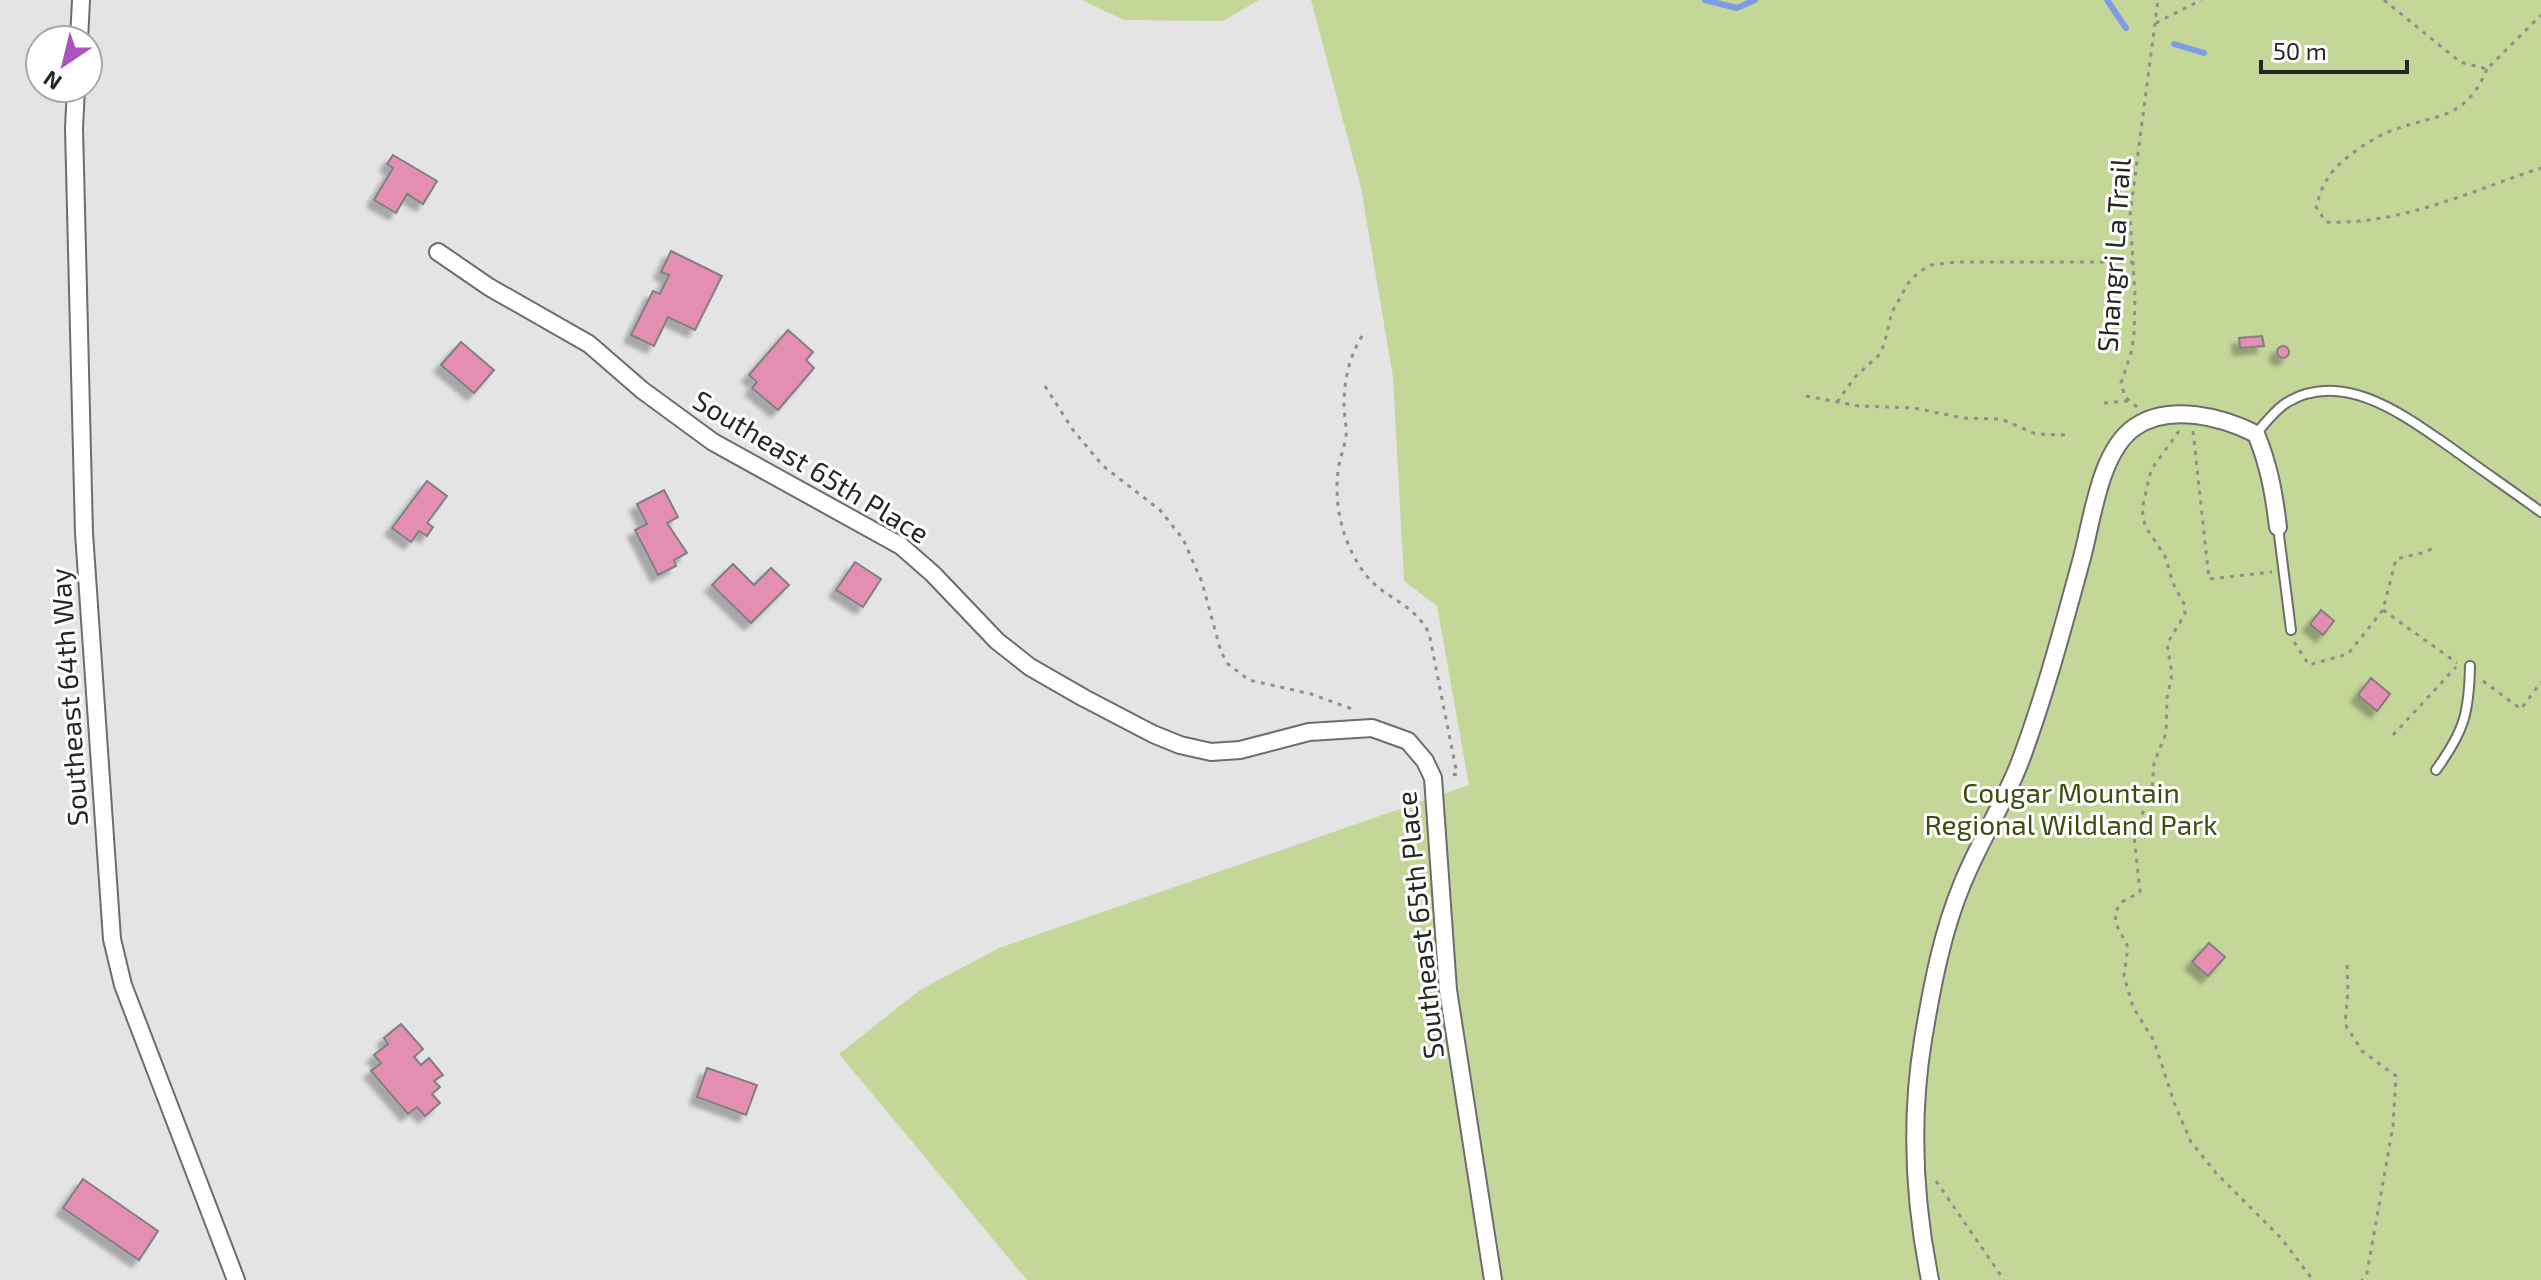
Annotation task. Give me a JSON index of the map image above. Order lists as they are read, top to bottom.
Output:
{
  "streets": {
    "street": ["Southeast 65th Place", "Southeast 64th Way"],
    "path": ["Shangri La Trail"]
  },
  "parks": ["Cougar Mountain Regional Wildland Park"],
  "scale_bar": "50 m",
  "north": "bottom left"
}
